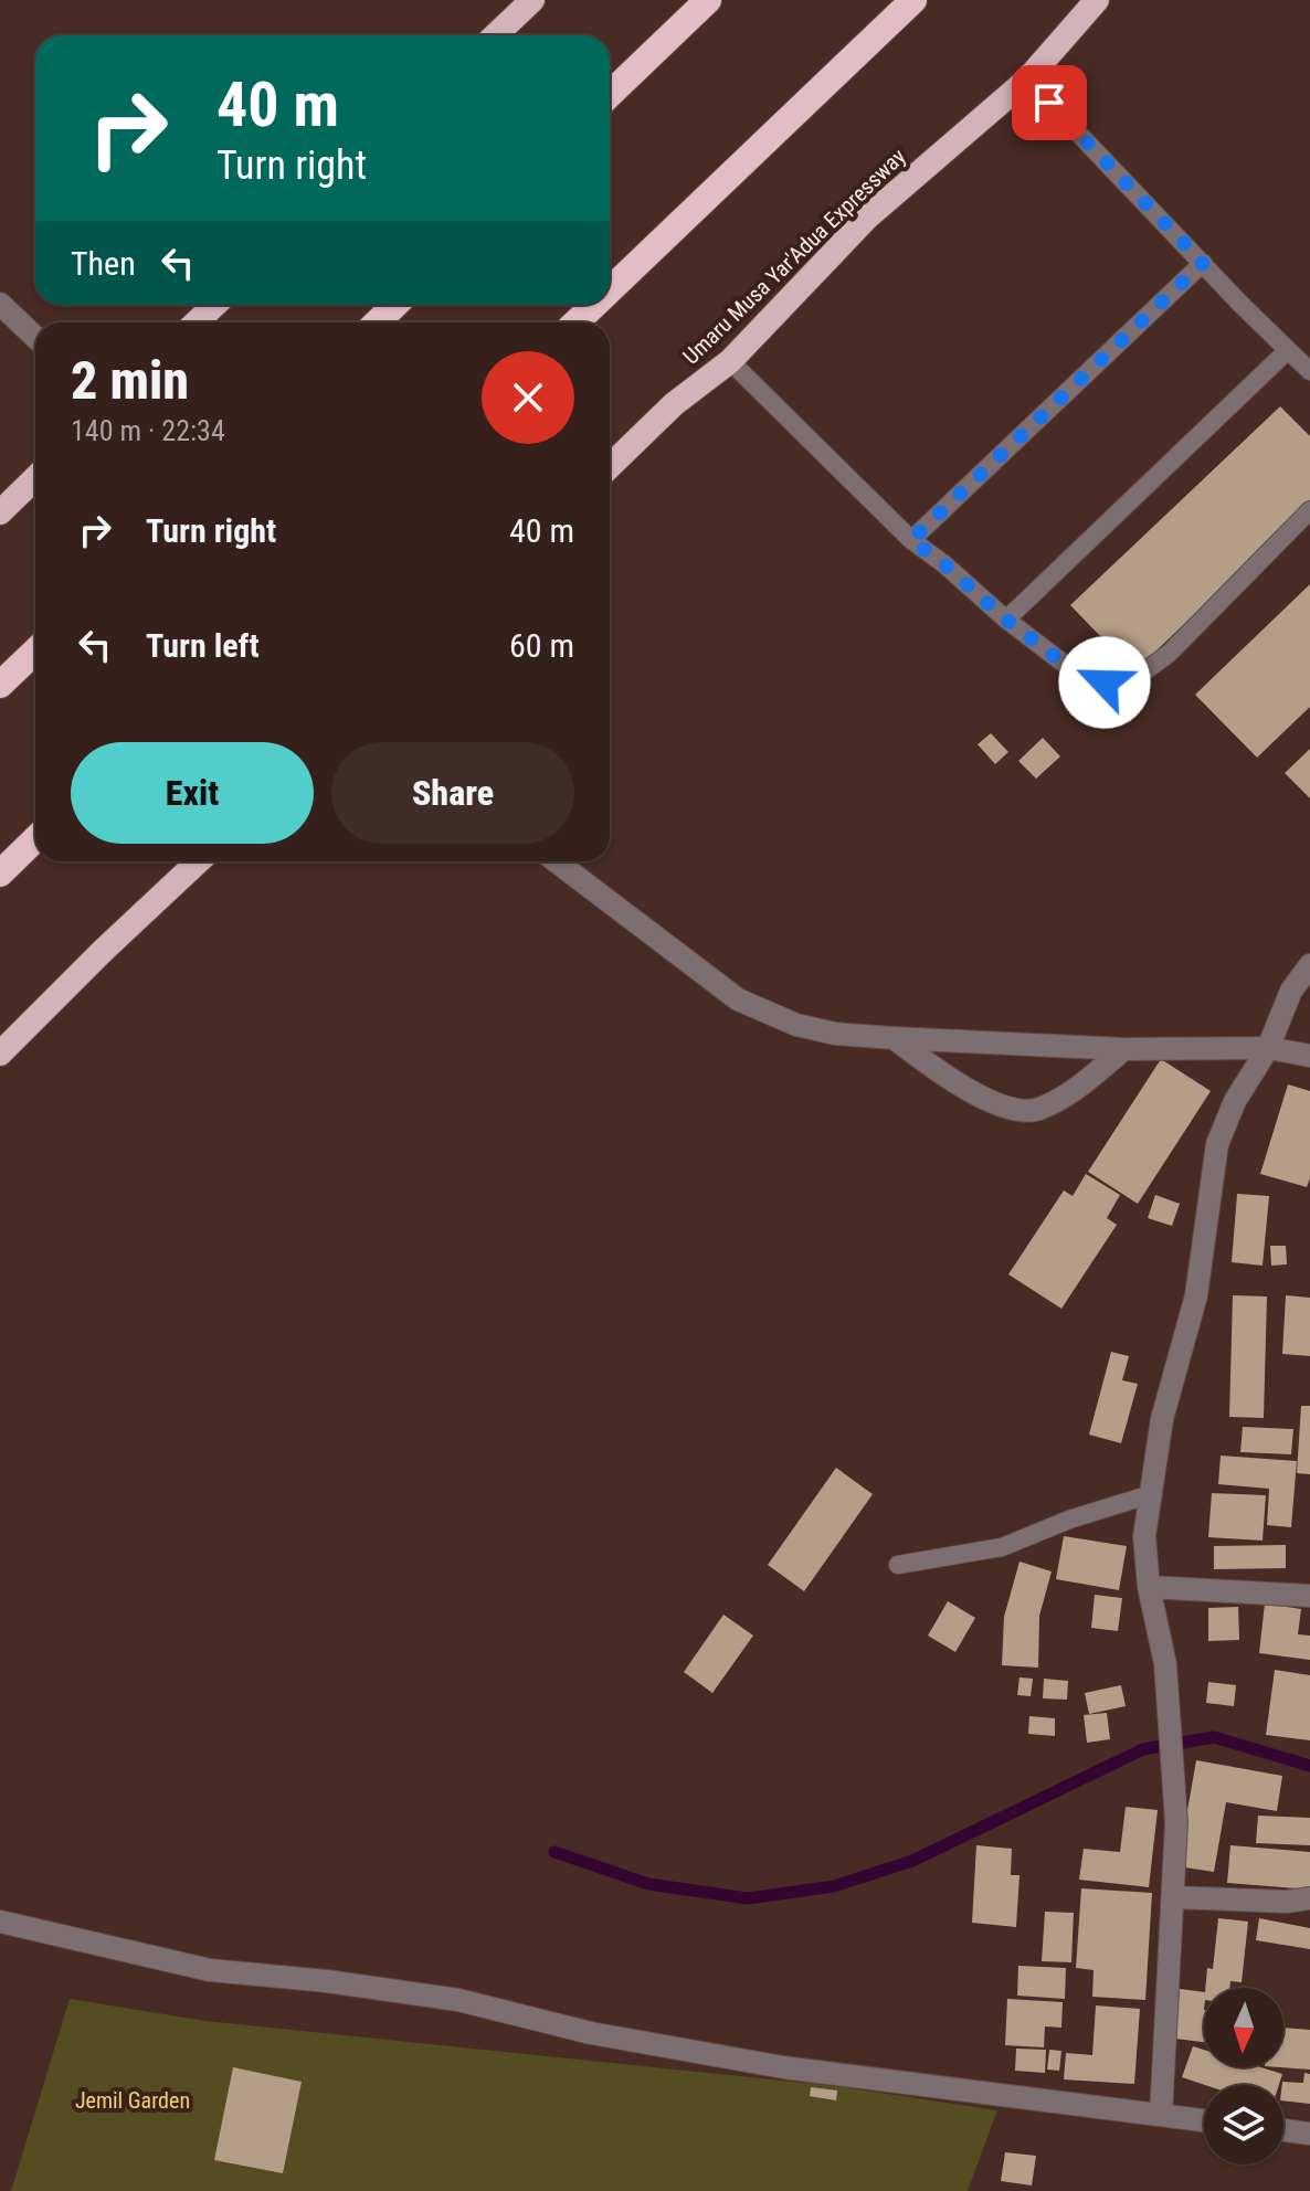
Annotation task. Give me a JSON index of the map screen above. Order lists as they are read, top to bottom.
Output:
{
  "streets": {
    "highway": ["Umaru Musa Yar'Adua Expressway"]
  },
  "parks": ["Jemil Garden"],
  "north": "bottom",
  "page": {
    "turn": ["40 m", "Turn right"],
    "then": "Then",
    "heading": ["2 min", "140 m · 22:34"],
    "list": [
      {
        "name": "Turn right",
        "value": "40 m"
      },
      {
        "name": "Turn left",
        "value": "60 m"
      }
    ],
    "buttons": ["Exit", "Share"]
  }
}
